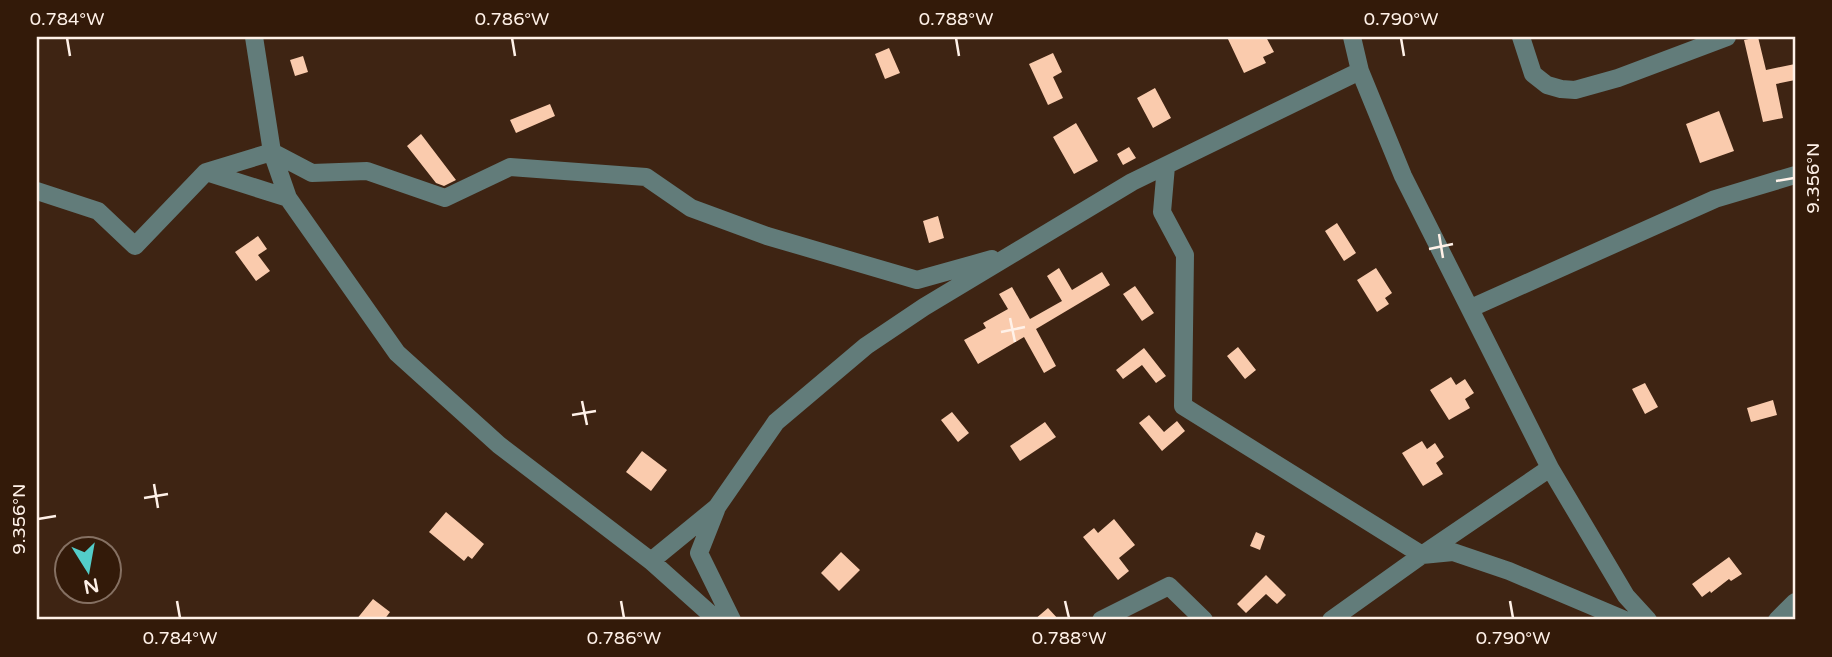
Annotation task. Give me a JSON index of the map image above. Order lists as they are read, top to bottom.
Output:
{
  "north": "bottom",
  "coordinates": [
    "0.784°W",
    "0.786°W",
    "0.788°W",
    "0.790°W",
    "9.356°N"
  ]
}
